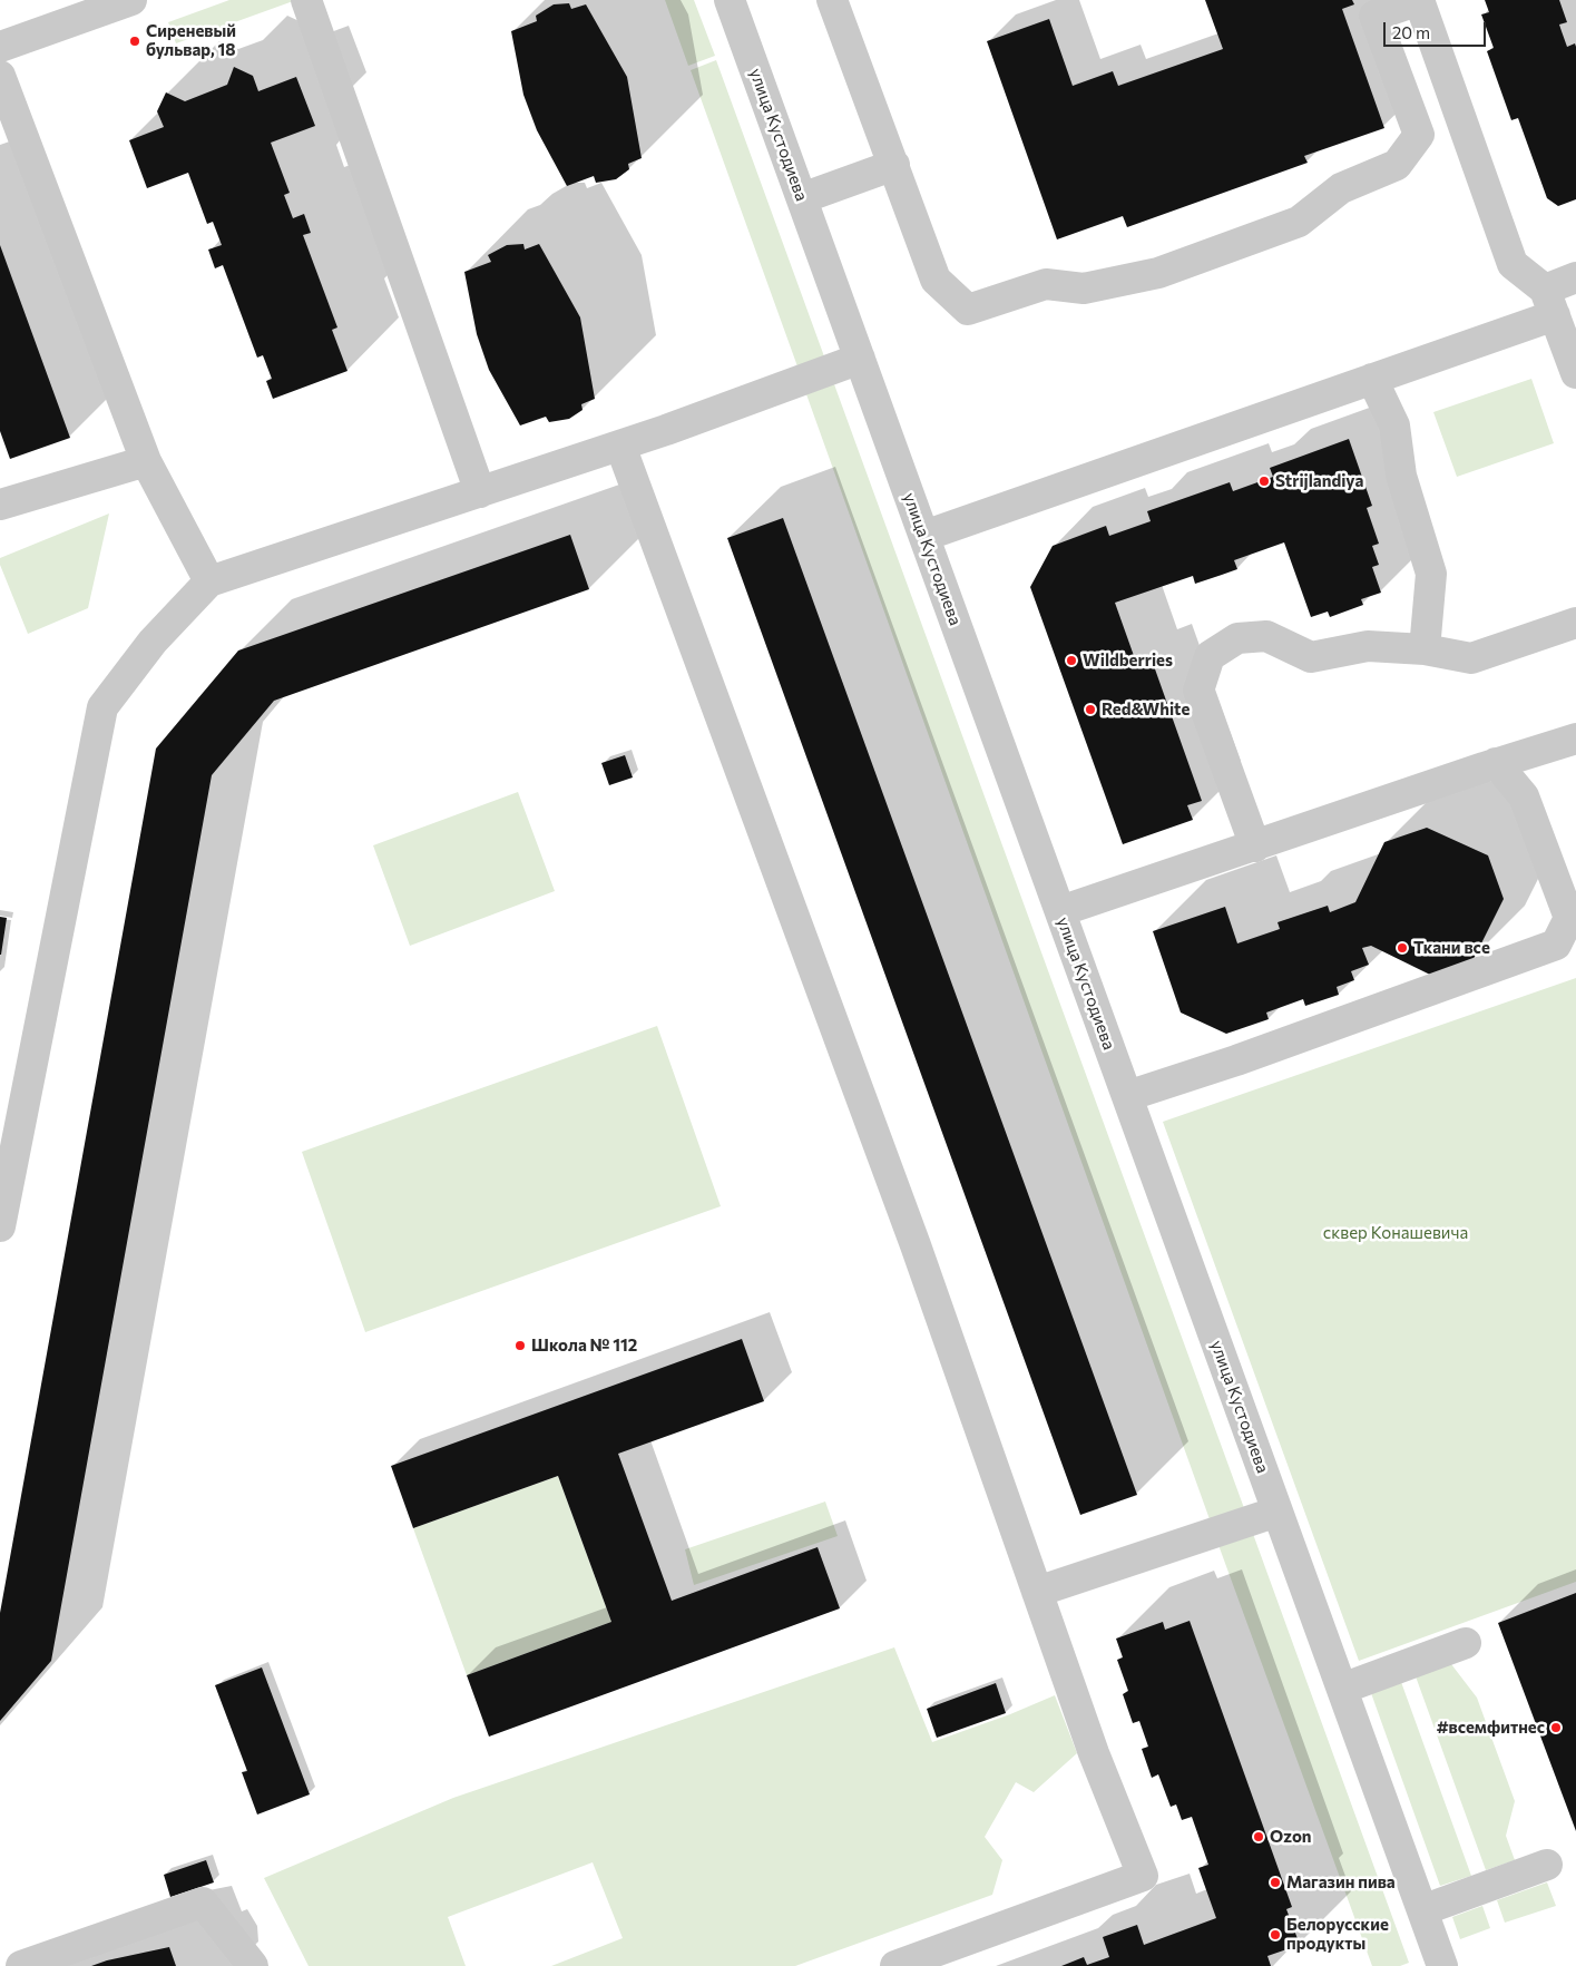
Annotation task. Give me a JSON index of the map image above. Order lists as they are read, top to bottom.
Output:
{
  "streets": {
    "street": ["улица Кустодиева"]
  },
  "parks": ["сквер Конашевича"],
  "places": [
    "Сиреневый бульвар, 18",
    "Strijlandiya",
    "Wildberries",
    "Red&White",
    "Ткани все",
    "Школа № 112",
    "#всемфитнес",
    "Ozon",
    "Магазин пива",
    "Белорусские продукты"
  ],
  "scale_bar": "20 m"
}
